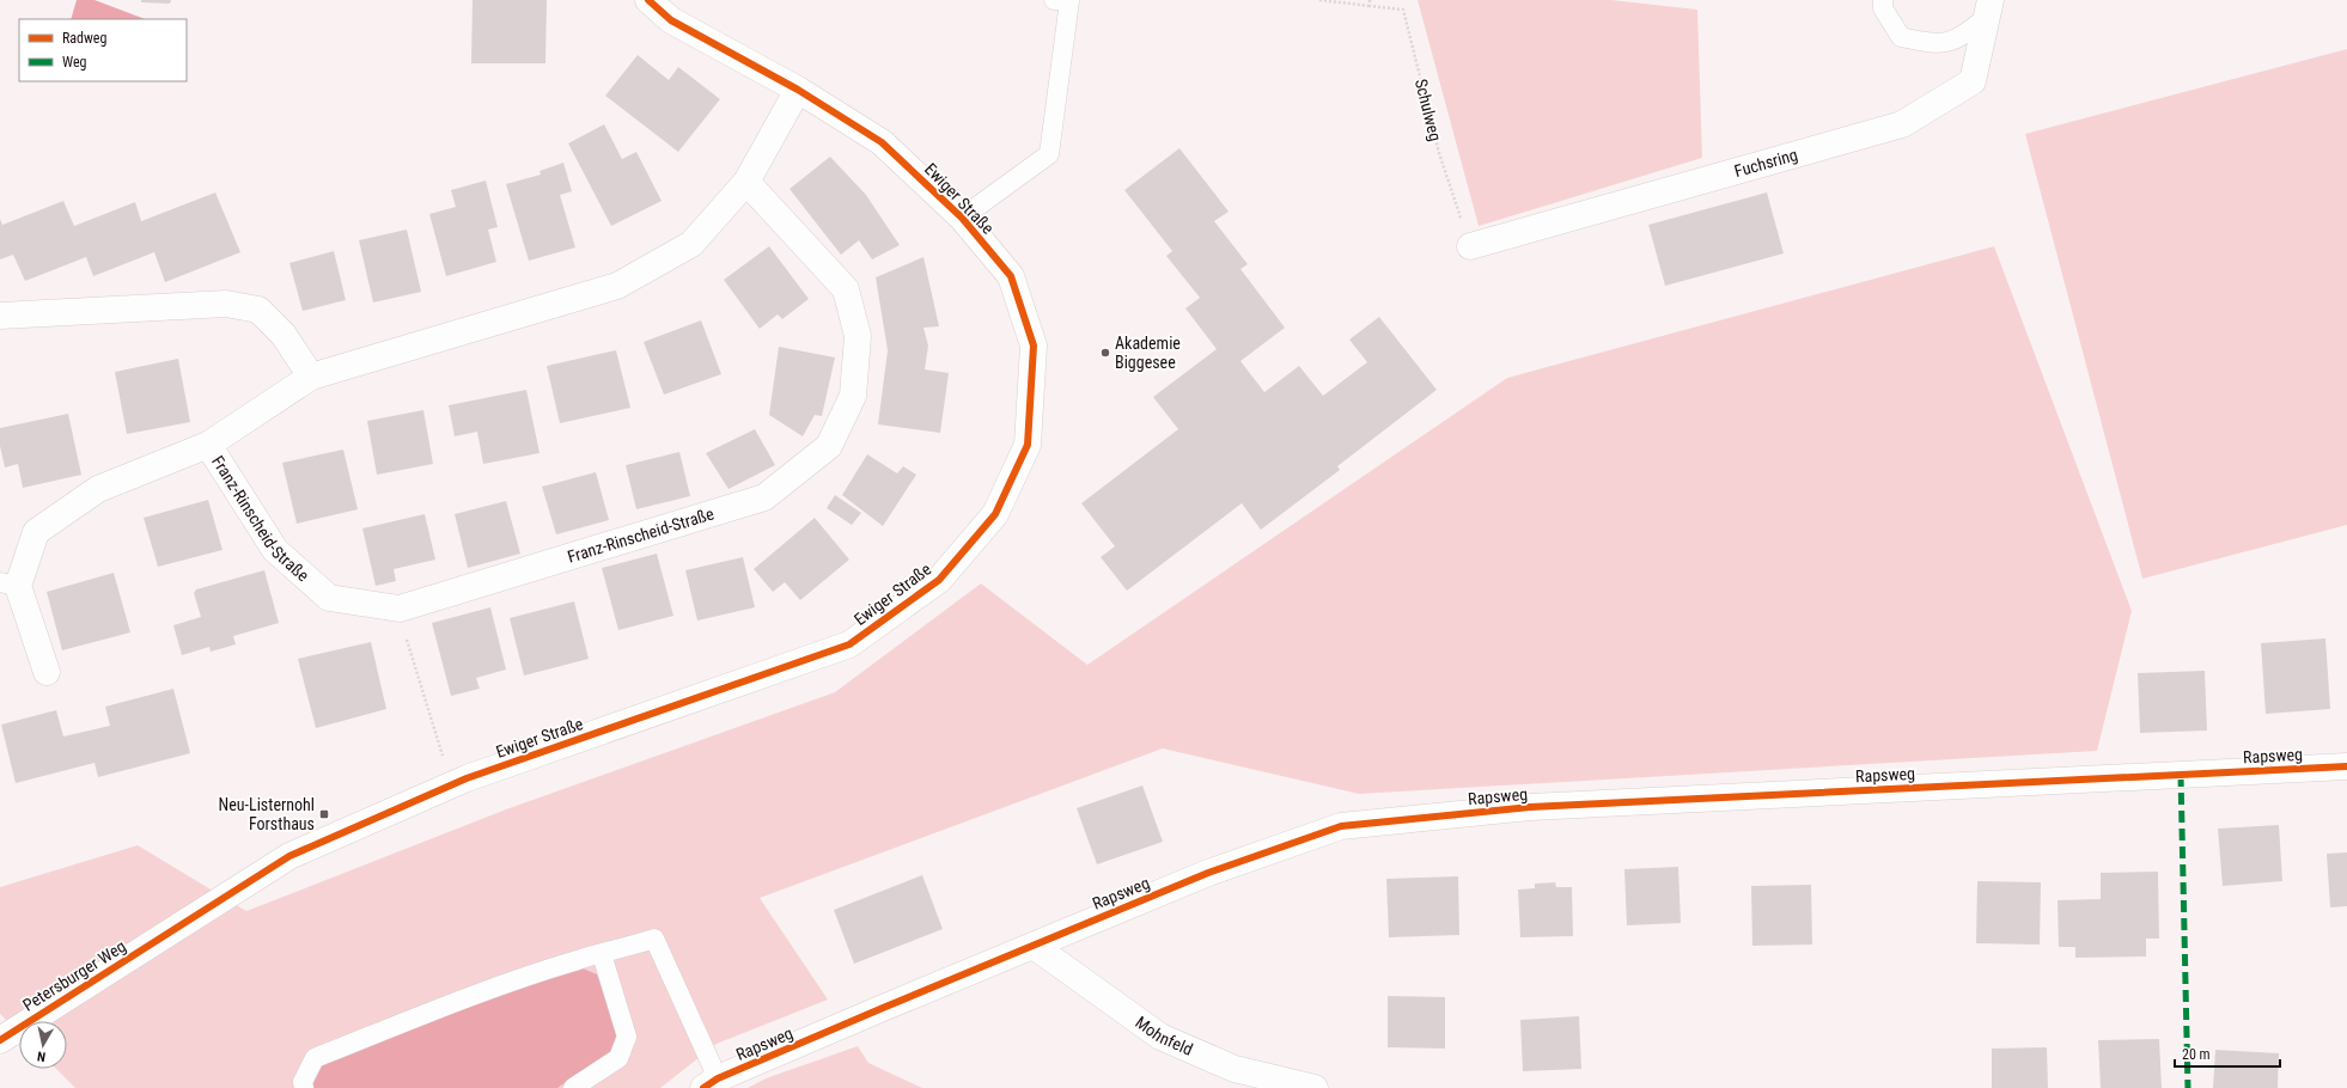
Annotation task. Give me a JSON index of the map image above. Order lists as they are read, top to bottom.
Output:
{
  "streets": {
    "street": [
      "Fuchsring",
      "Ewiger Straße",
      "Franz-Rinscheid-Straße",
      "Rapsweg",
      "Petersburger Weg",
      "Mohnfeld"
    ],
    "path": ["Schulweg"]
  },
  "crossings": [
    ["Schulweg", "Fuchsring"],
    ["Ewiger Straße", "Franz-Rinscheid-Straße"],
    ["Ewiger Straße", "Petersburger Weg"],
    ["Rapsweg", "Mohnfeld"]
  ],
  "places": {
    "other": ["Akademie Biggesee"],
    "transit": ["Neu-Listernohl Forsthaus"]
  },
  "legend": ["Radweg", "Weg"],
  "scale_bar": "20 m",
  "north": "bottom"
}
